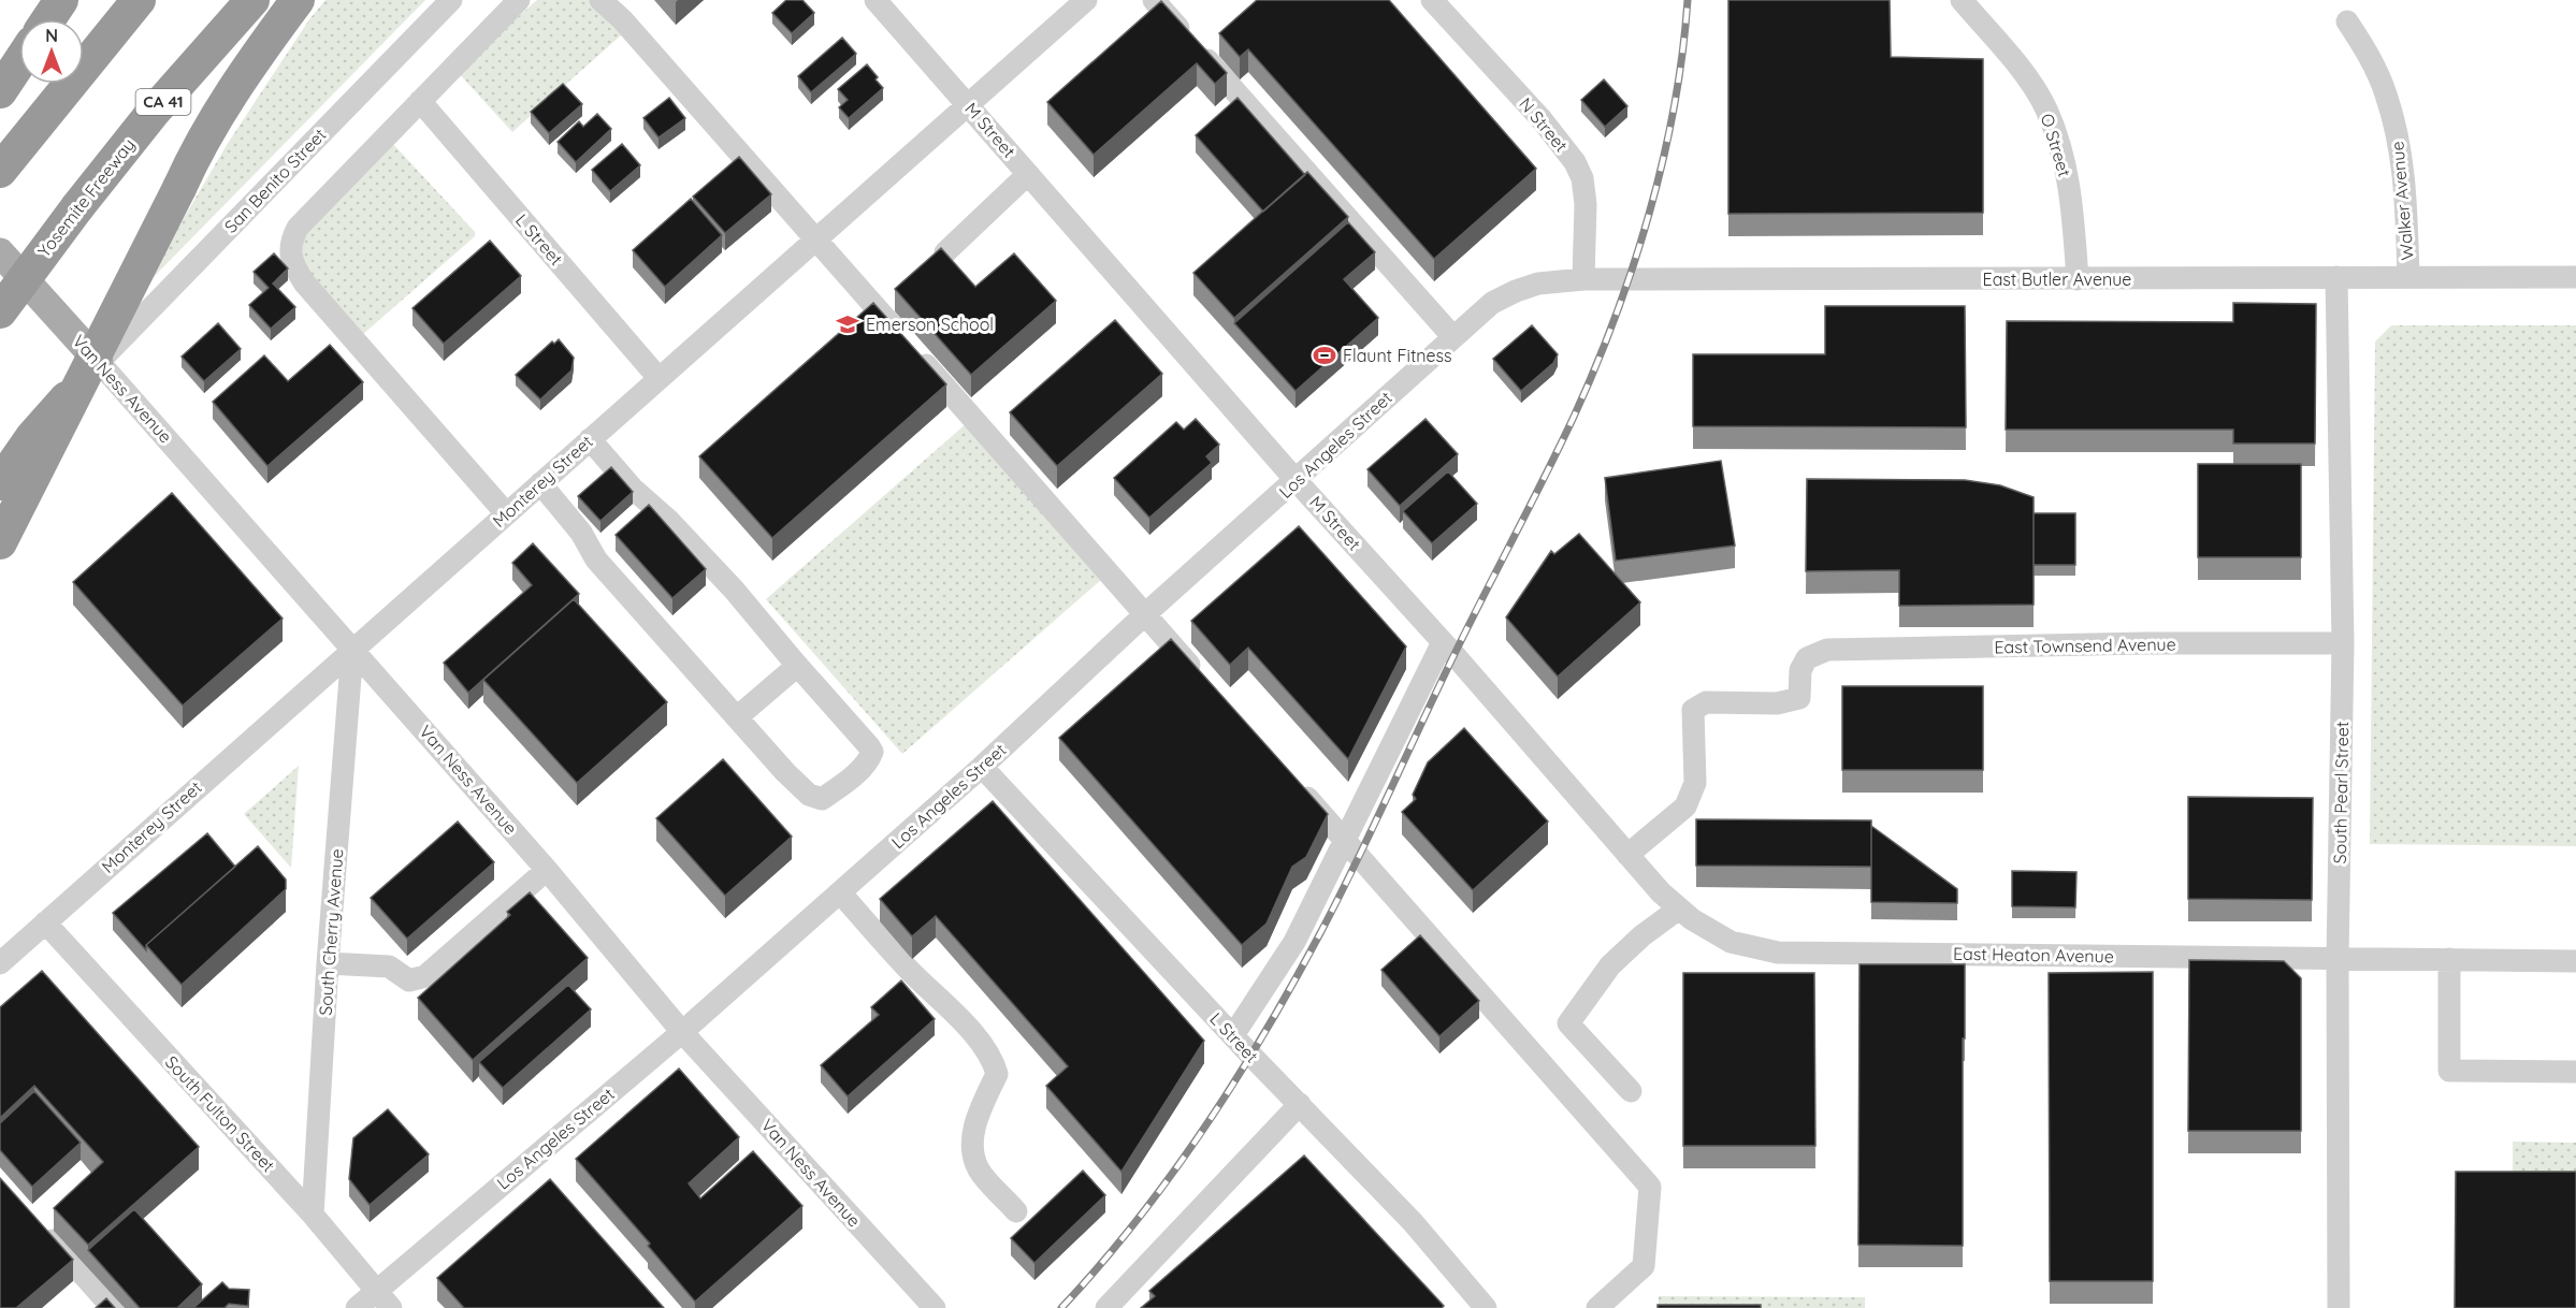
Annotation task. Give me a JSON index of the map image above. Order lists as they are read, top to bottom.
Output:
{
  "streets": {
    "highway": ["CA 41", "Yosemite Freeway"],
    "main road": ["Van Ness Avenue"],
    "street": [
      "N Street",
      "M Street",
      "O Street",
      "San Benito Street",
      "Walker Avenue",
      "L Street",
      "East Butler Avenue",
      "Los Angeles Street",
      "Monterey Street",
      "East Townsend Avenue",
      "South Pearl Street",
      "South Cherry Avenue",
      "East Heaton Avenue",
      "South Fulton Street"
    ]
  },
  "crossings": [
    ["N Street", "East Butler Avenue"],
    ["M Street", "Los Angeles Street"],
    ["M Street", "Monterey Street"],
    ["M Street", "East Townsend Avenue"],
    ["M Street", "East Heaton Avenue"],
    ["O Street", "East Butler Avenue"],
    ["San Benito Street", "Van Ness Avenue"],
    ["Walker Avenue", "East Butler Avenue"],
    ["L Street", "Los Angeles Street"],
    ["L Street", "Monterey Street"],
    ["East Butler Avenue", "Los Angeles Street"],
    ["East Butler Avenue", "South Pearl Street"],
    ["Van Ness Avenue", "Los Angeles Street"],
    ["Van Ness Avenue", "Monterey Street"],
    ["Van Ness Avenue", "South Cherry Avenue"],
    ["Los Angeles Street", "South Fulton Street"],
    ["Monterey Street", "South Cherry Avenue"],
    ["Monterey Street", "South Fulton Street"],
    ["East Townsend Avenue", "South Pearl Street"],
    ["South Pearl Street", "East Heaton Avenue"],
    ["South Cherry Avenue", "South Fulton Street"]
  ],
  "places": {
    "school or university": ["Emerson School"],
    "sports": ["Flaunt Fitness"]
  },
  "north": "top"
}
